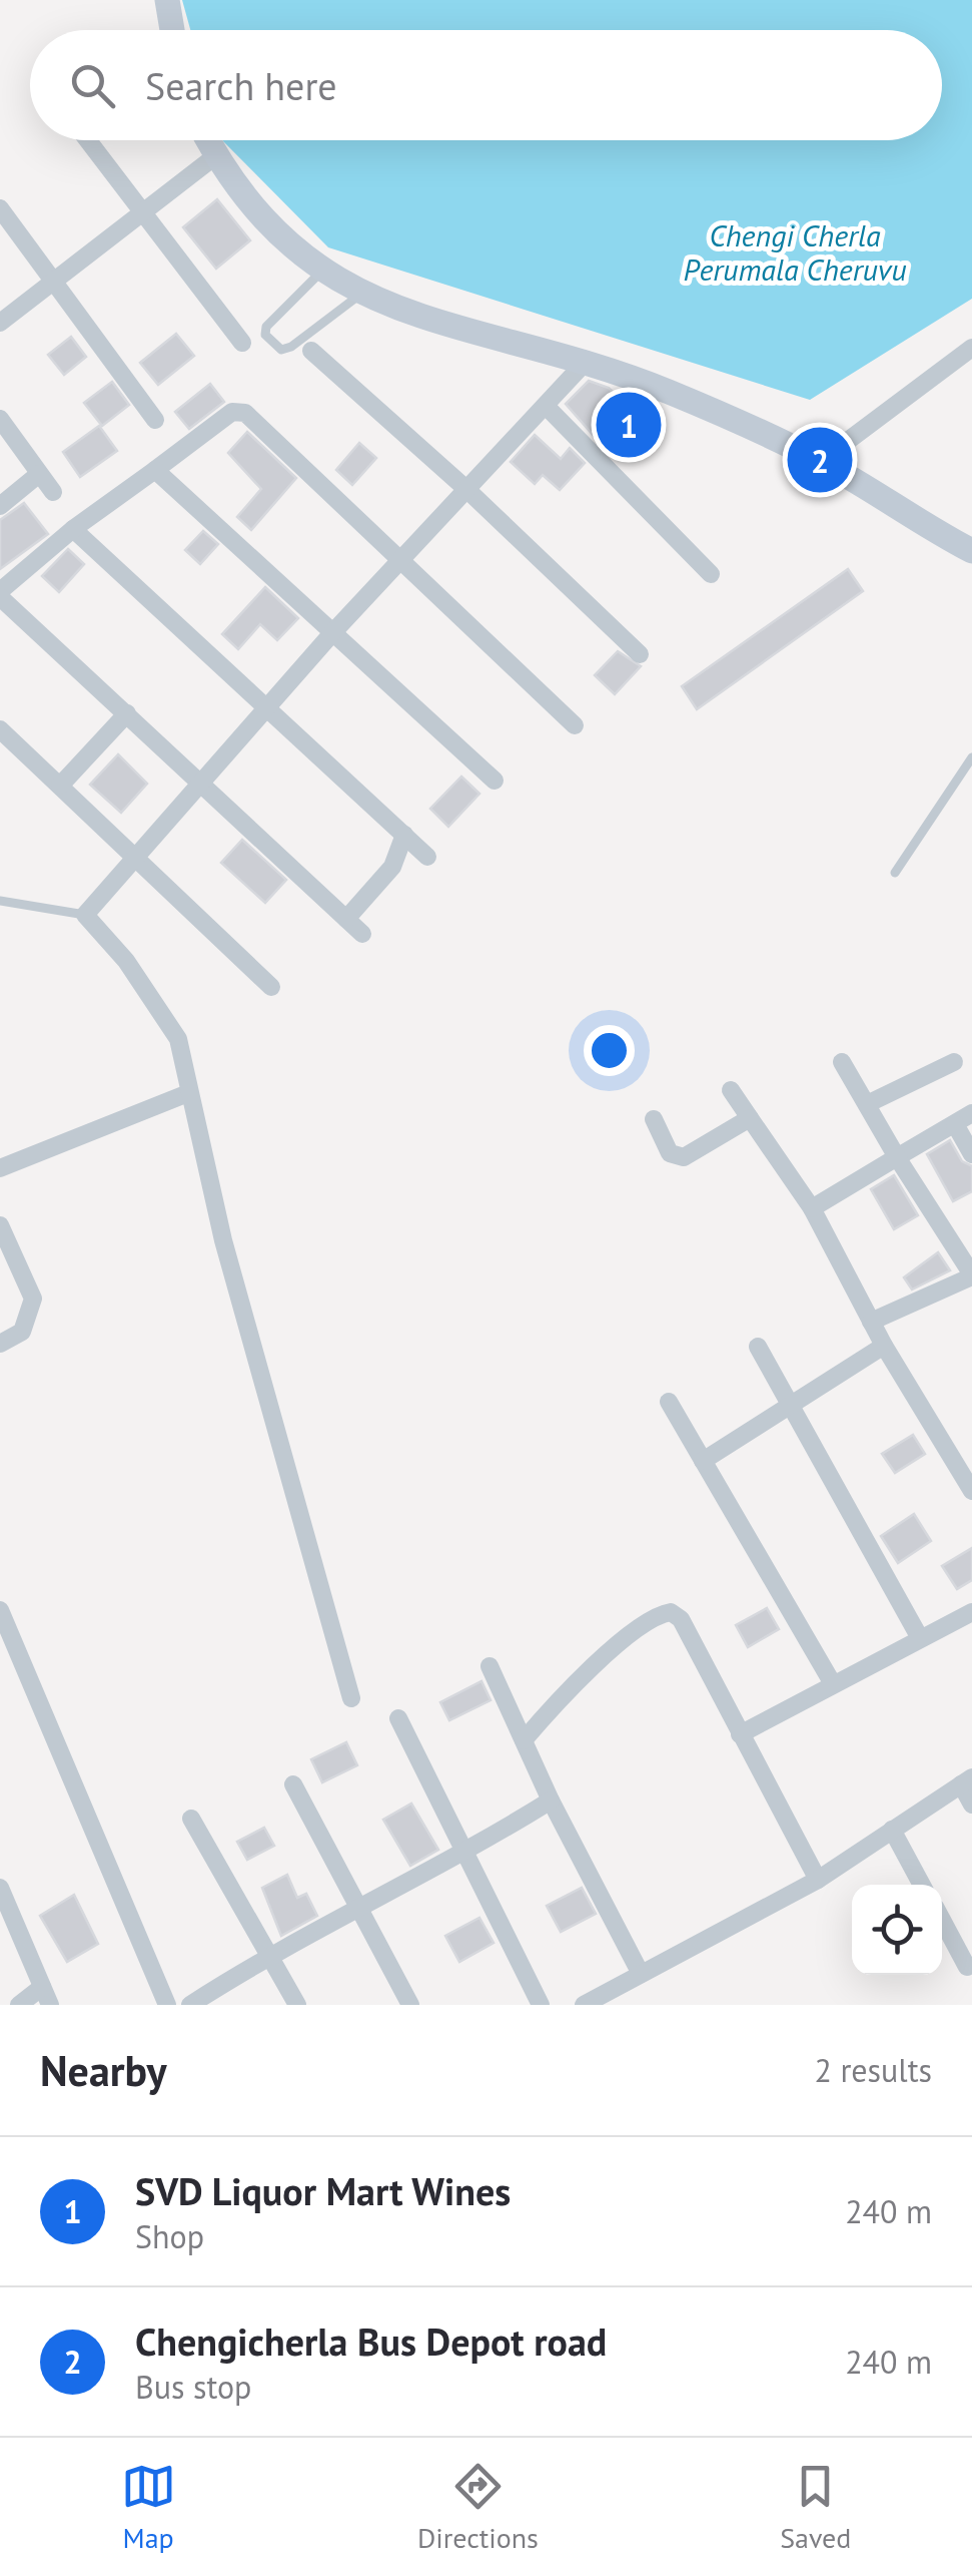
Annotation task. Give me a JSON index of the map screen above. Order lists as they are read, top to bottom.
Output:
{
  "water": ["Chengi Cherla Perumala Cheruvu"],
  "page": {
    "search": "Search here",
    "pins": ["1", "2"],
    "heading": ["Nearby", "2 results"],
    "list": [
      {
        "mark": "1",
        "name": "SVD Liquor Mart Wines",
        "note": "Shop",
        "value": "240 m"
      },
      {
        "mark": "2",
        "name": "Chengicherla Bus Depot road",
        "note": "Bus stop",
        "value": "240 m"
      }
    ],
    "nav": ["Map", "Directions", "Saved"]
  }
}
